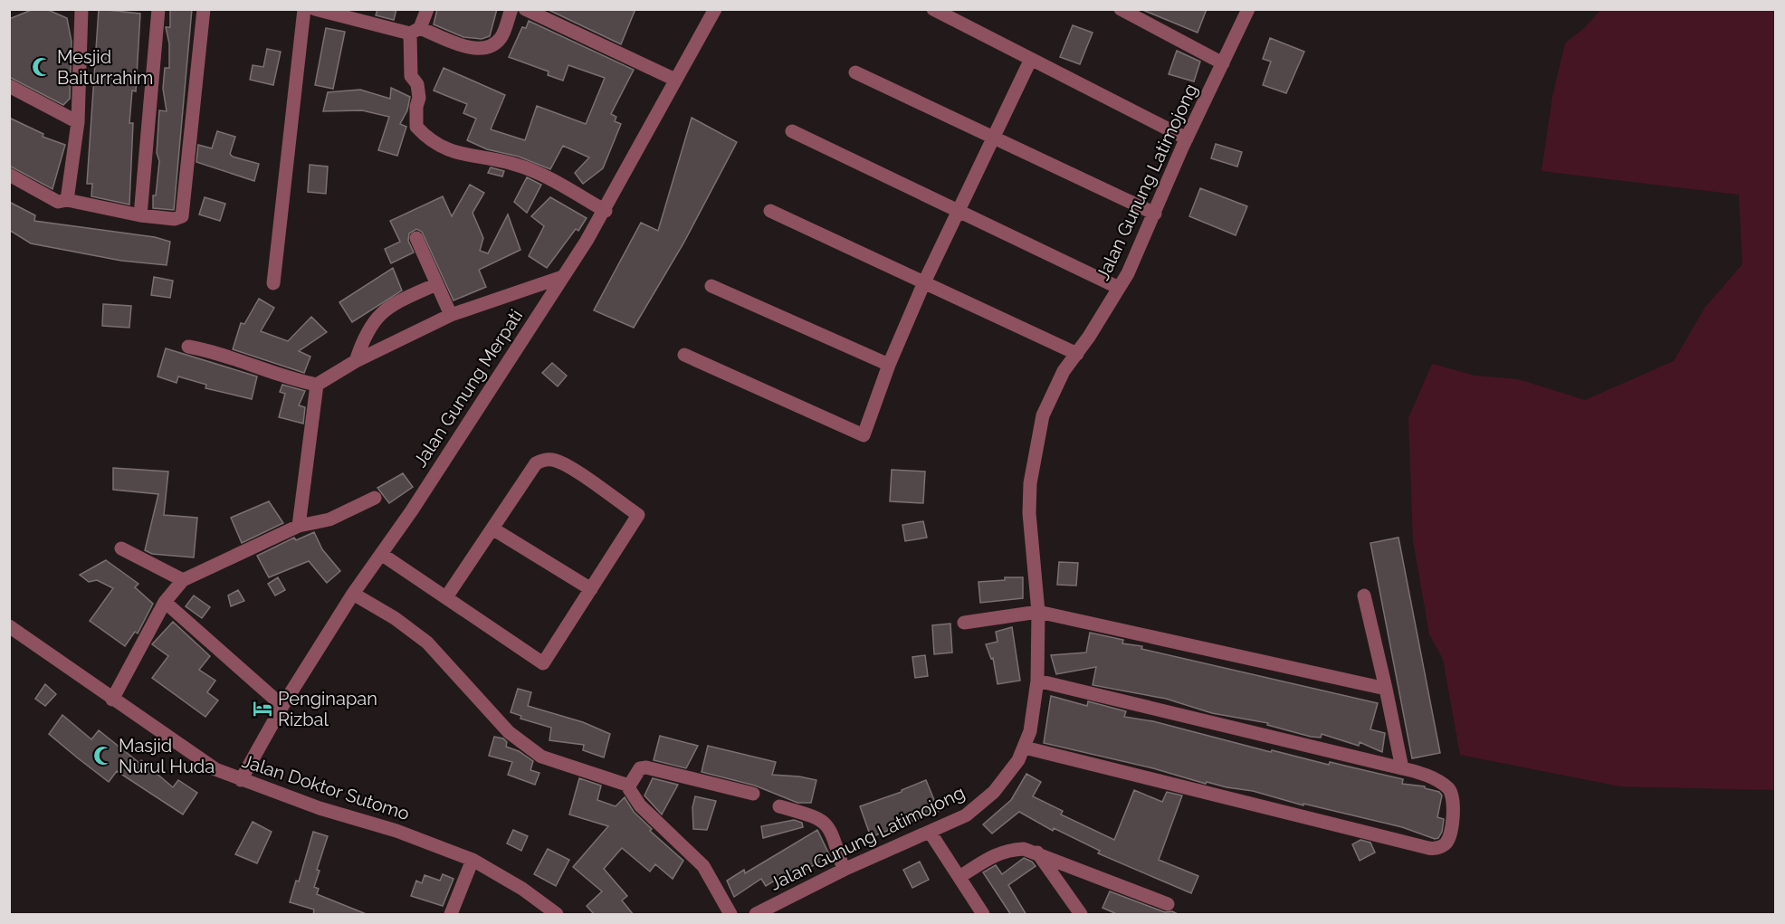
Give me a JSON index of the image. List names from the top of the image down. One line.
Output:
{"streets":{"street":["Jalan Gunung Latimojong","Jalan Gunung Merpati","Jalan Doktor Sutomo"]},"crossings":[["Jalan Gunung Merpati","Jalan Doktor Sutomo"]],"places":{"mosque":["Mesjid Baiturrahim","Masjid Nurul Huda"],"hotel":["Penginapan Rizbal"]}}
